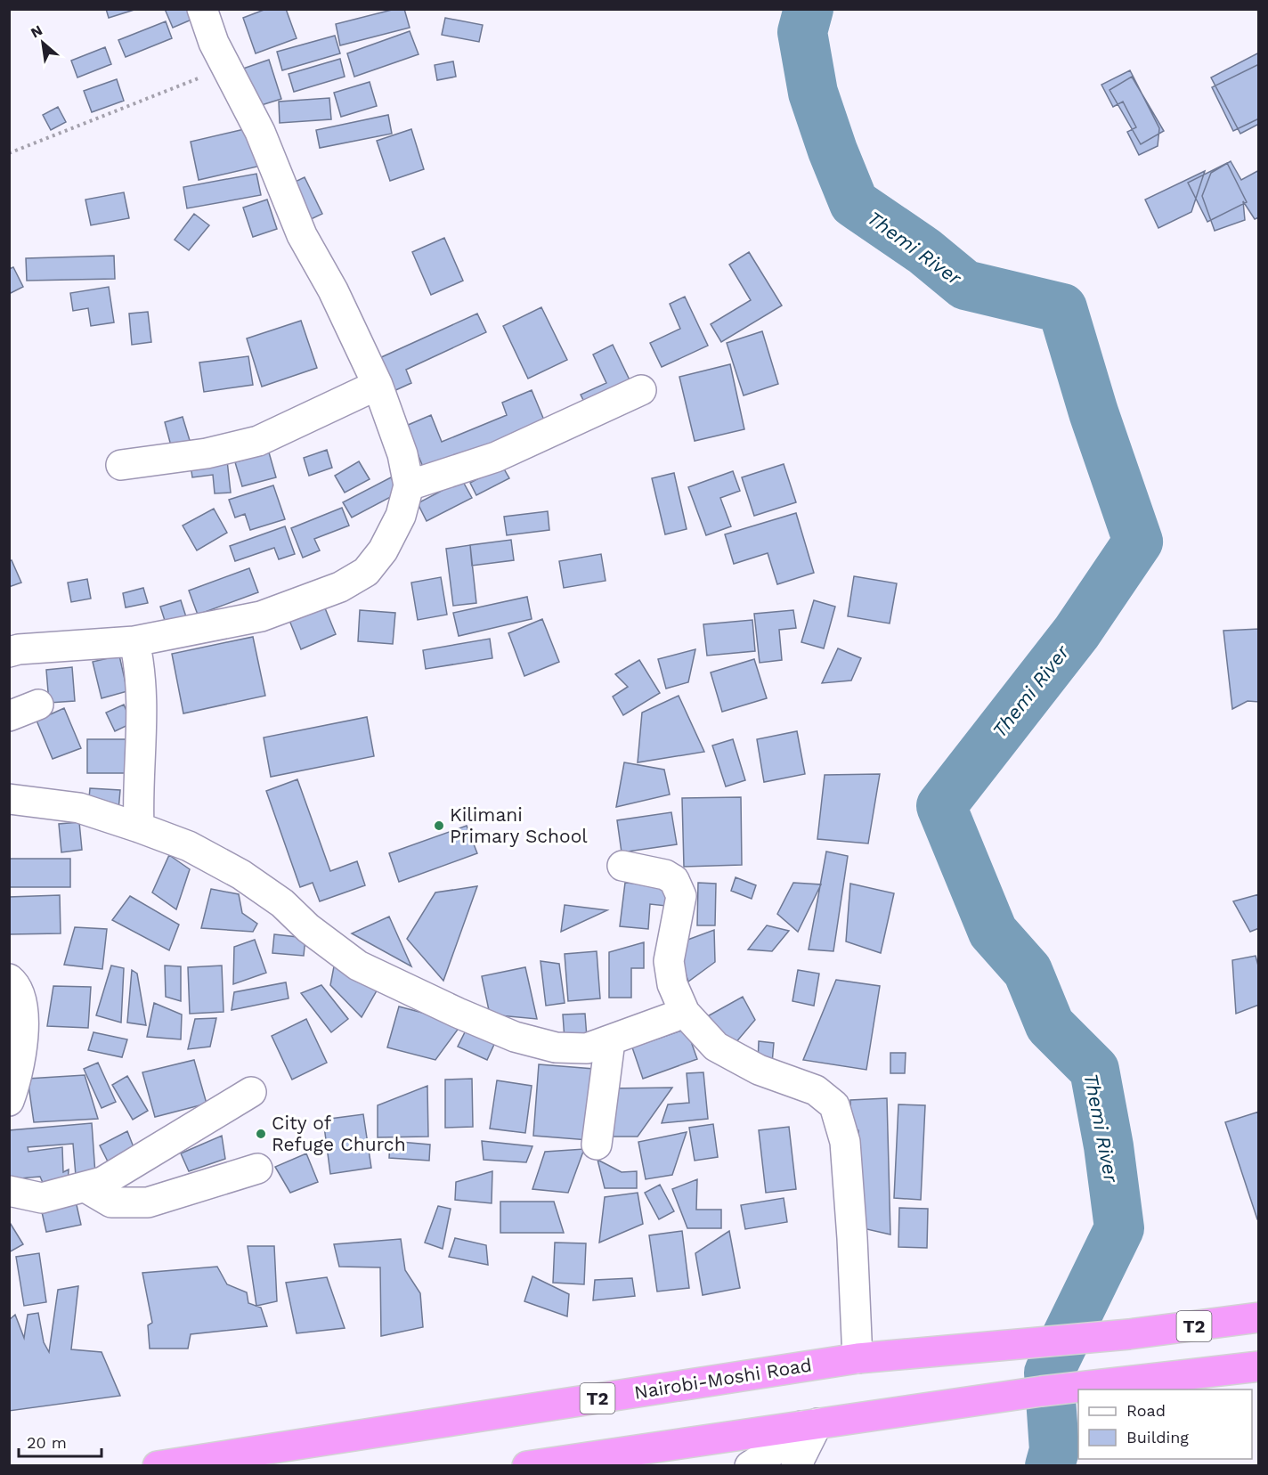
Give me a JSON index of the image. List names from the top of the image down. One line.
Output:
{"streets":{"highway":["T2","Nairobi-Moshi Road"]},"water":["Themi River"],"places":["Kilimani Primary School","City of Refuge Church"],"legend":["Road","Building"],"scale_bar":"20 m","north":"top left"}
